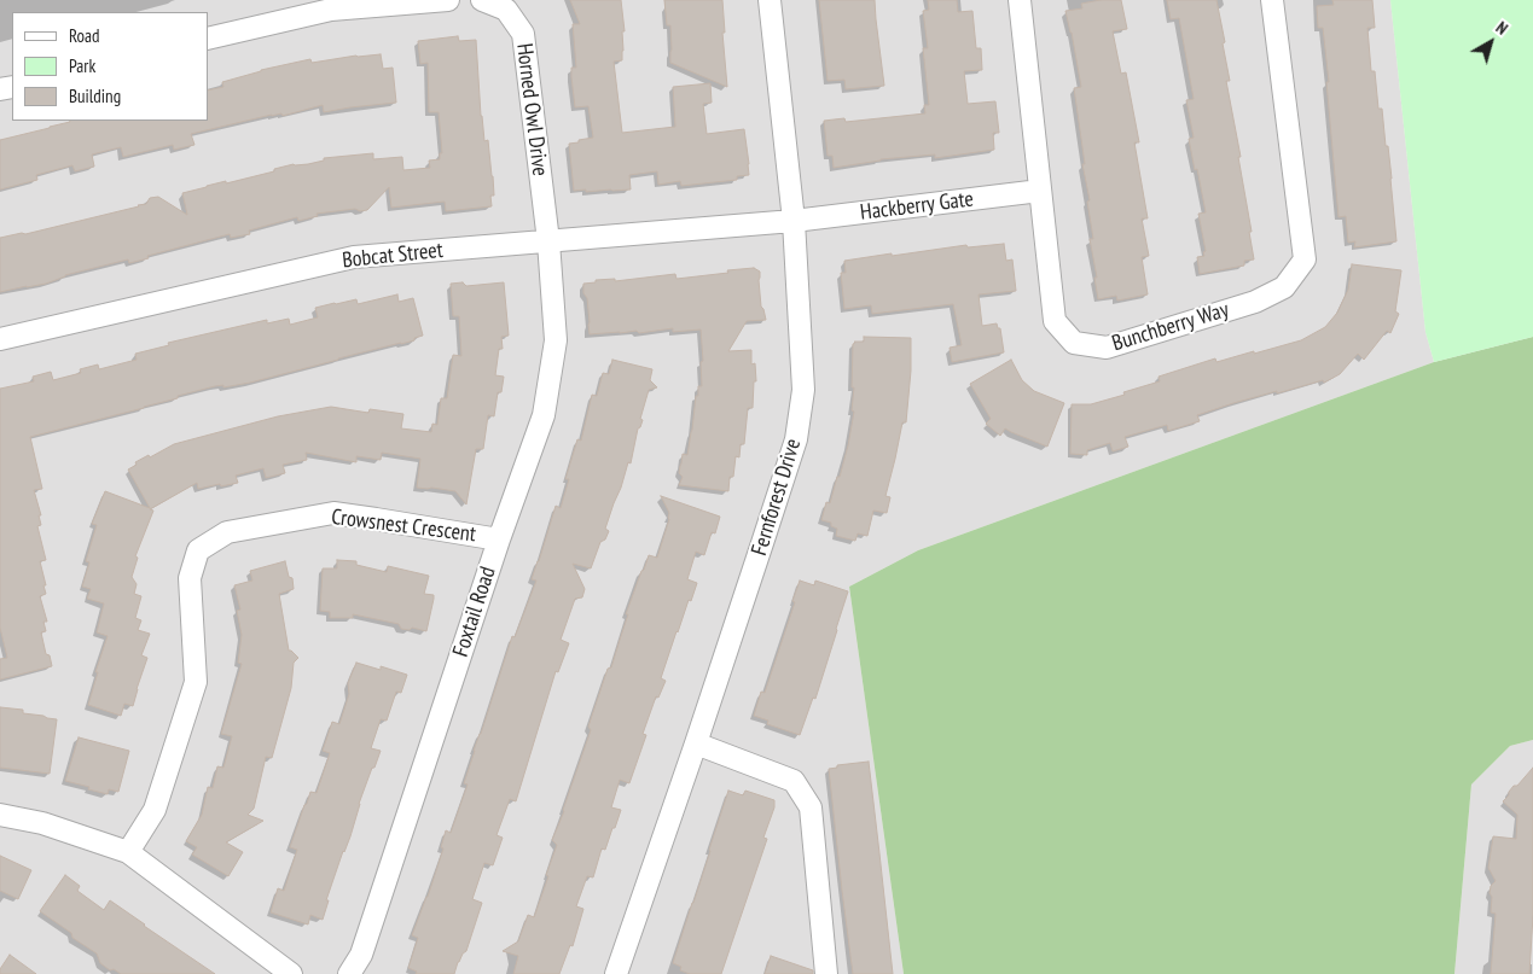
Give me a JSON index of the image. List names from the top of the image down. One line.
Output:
{"streets":{"street":["Horned Owl Drive","Hackberry Gate","Bobcat Street","Bunchberry Way","Fernforest Drive","Crowsnest Crescent","Foxtail Road"]},"crossings":[["Horned Owl Drive","Bobcat Street"],["Horned Owl Drive","Foxtail Road"],["Hackberry Gate","Bobcat Street"],["Hackberry Gate","Bunchberry Way"],["Hackberry Gate","Fernforest Drive"],["Bobcat Street","Fernforest Drive"],["Bobcat Street","Foxtail Road"],["Crowsnest Crescent","Foxtail Road"]],"legend":["Road","Park","Building"],"north":"top right"}
